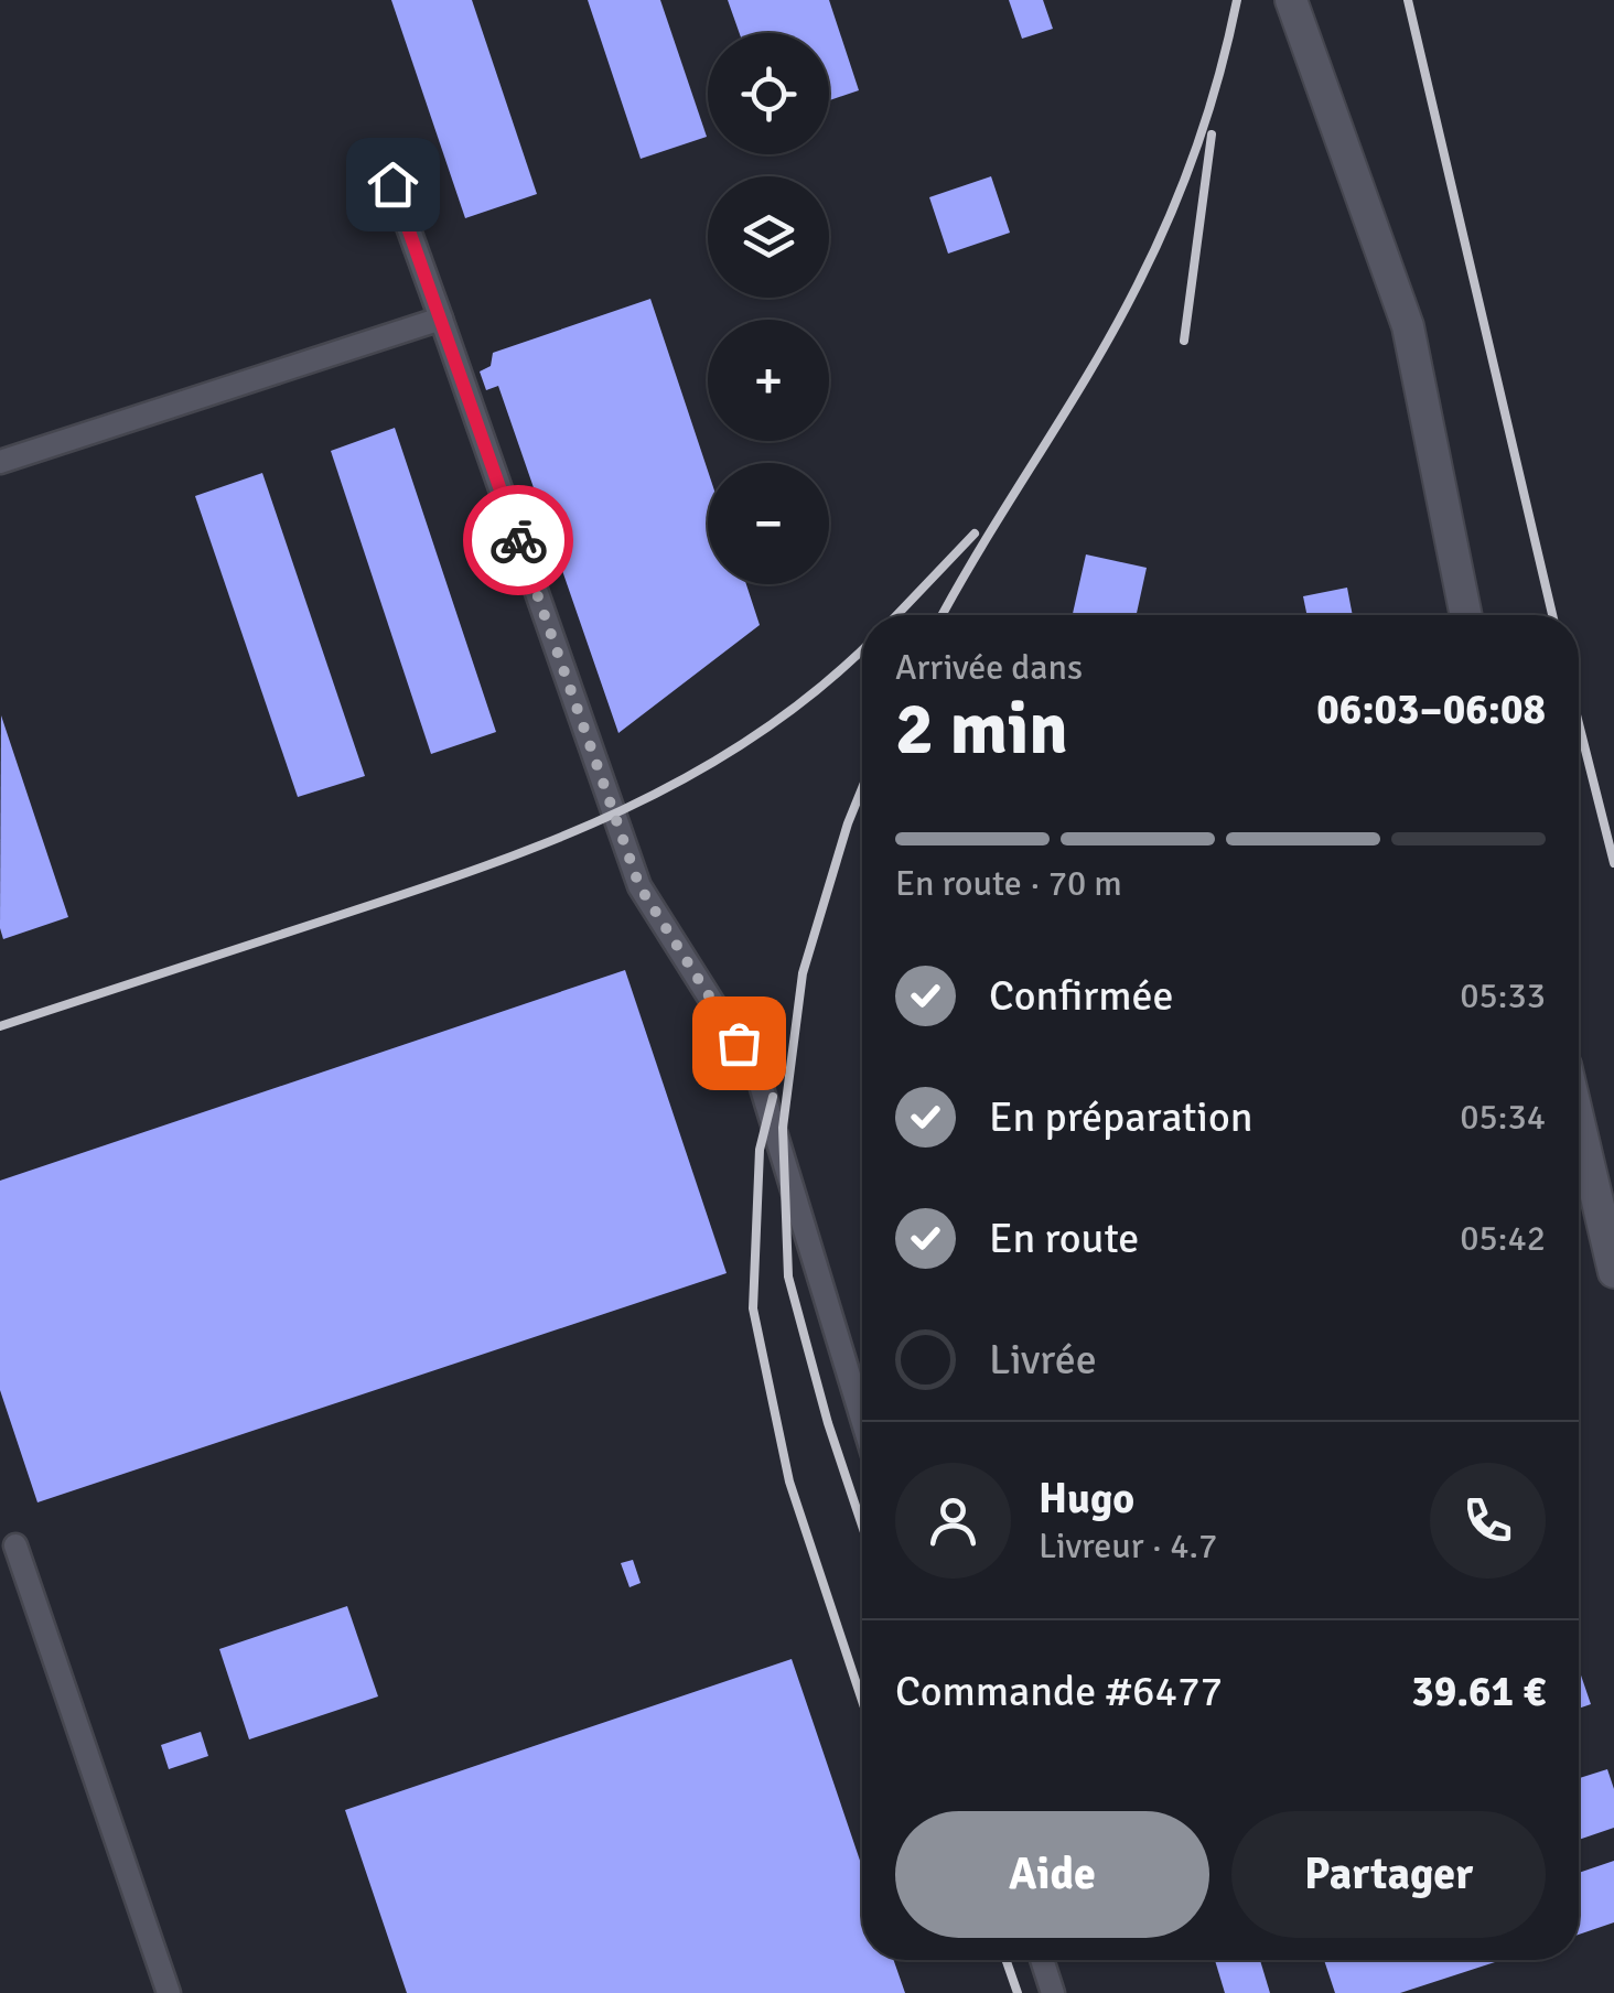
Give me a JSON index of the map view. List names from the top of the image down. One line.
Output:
{"page":{"map_buttons":["+","−"],"heading":["2 min","Arrivée dans","06:03–06:08"],"panel":["Hugo","Livreur · 4.7","Commande #6477","39.61 €"],"bar":"En route · 70 m","list":[["Confirmée","05:33"],["En préparation","05:34"],["En route","05:42"],"Livrée"],"buttons":["Aide","Partager"]}}
